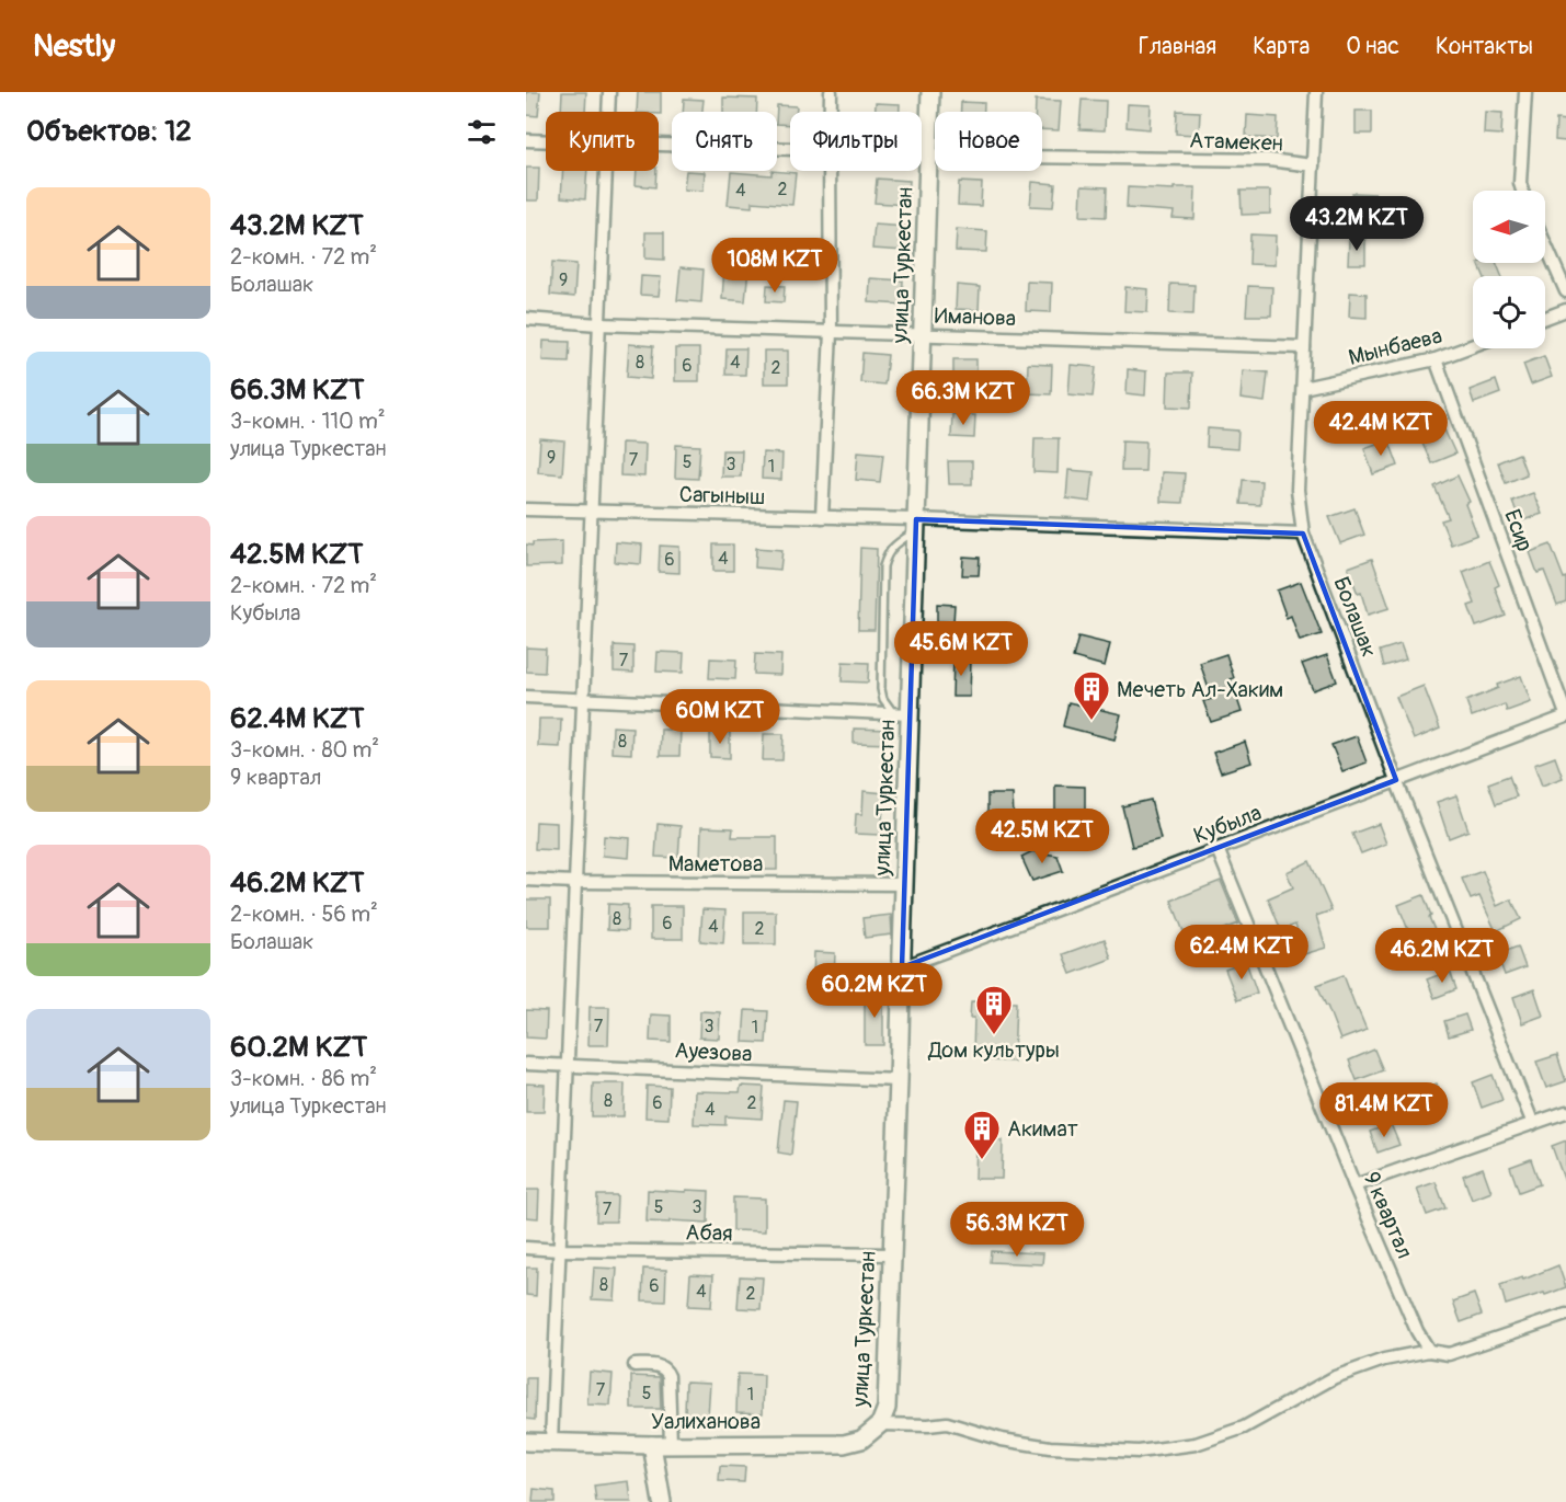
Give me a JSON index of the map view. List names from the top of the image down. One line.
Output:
{"streets":{"street":["Атамекен","улица Туркестан","Иманова","Мынбаева","Сагыныш","Есир","Болашак","Кубыла","Маметова","Ауезова","9 квартал","Абая","Уалиханова"]},"crossings":[["Атамекен","улица Туркестан"],["Атамекен","Болашак"],["улица Туркестан","Иманова"],["улица Туркестан","Сагыныш"],["улица Туркестан","Кубыла"],["улица Туркестан","Маметова"],["улица Туркестан","Ауезова"],["улица Туркестан","Абая"],["улица Туркестан","Уалиханова"],["Иманова","Болашак"],["Мынбаева","Есир"],["Мынбаева","Болашак"],["Сагыныш","Болашак"],["Есир","Кубыла"],["Болашак","Кубыла"],["Кубыла","9 квартал"]],"places":{"building":["Мечеть Ал-Хаким","Дом культуры","Акимат"]},"house_numbers":["2","4","9","8","4","6","2","9","7","5","3","1","4","6","7","8","8","6","4","2","7","3","1","8","6","2","4","5","3","7","8","6","4","2","7","5","1"],"north":"left","page":{"header":"Nestly","nav":["Главная","Карта","О нас","Контакты"],"heading":"Объектов: 12","chip":["Купить","Снять","Фильтры","Новое"],"list":[{"name":"43.2M KZT","note":"2-комн. · 72 m² · Болашак"},{"name":"66.3M KZT","note":"3-комн. · 110 m² · улица Туркестан"},{"name":"42.5M KZT","note":"2-комн. · 72 m² · Кубыла"},{"name":"62.4M KZT","note":"3-комн. · 80 m² · 9 квартал"},{"name":"46.2M KZT","note":"2-комн. · 56 m² · Болашак"},{"name":"60.2M KZT","note":"3-комн. · 86 m² · улица Туркестан"}],"price":["43.2M KZT","108M KZT","66.3M KZT","42.4M KZT","45.6M KZT","60M KZT","42.5M KZT","62.4M KZT","46.2M KZT","60.2M KZT","81.4M KZT","56.3M KZT"]}}
